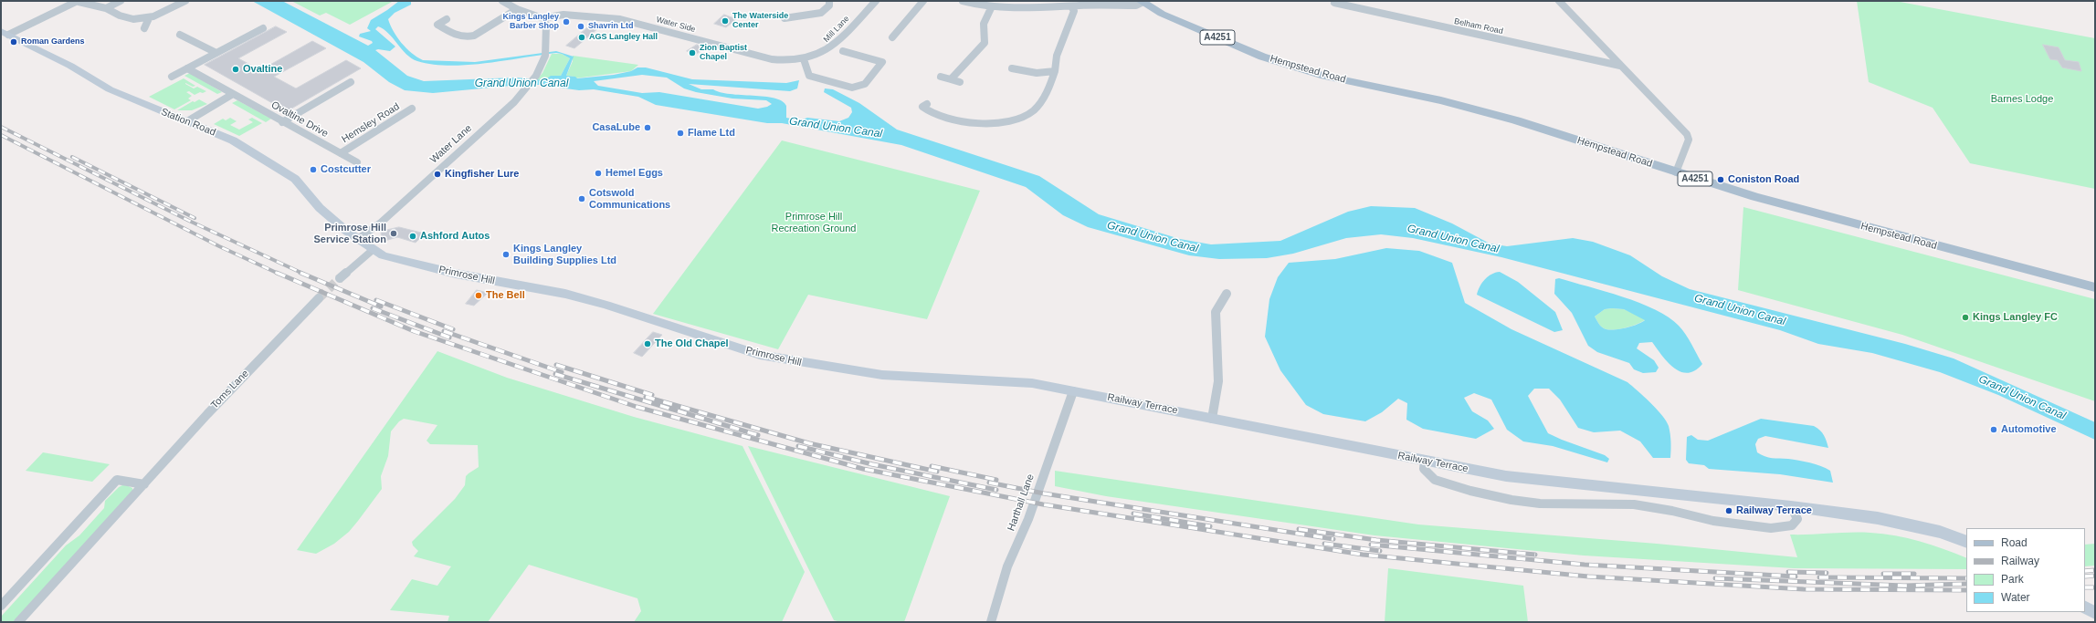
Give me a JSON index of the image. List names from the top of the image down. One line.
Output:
{"streets":{"main road":["A4251","Hempstead Road"],"street":["Water Side","Belham Road","Mill Lane","Ovaltine Drive","Station Road","Hemsley Road","Water Lane","Primrose Hill","Toms Lane","Railway Terrace","Harthall Lane"]},"crossings":[["Water Side","Mill Lane"],["Water Side","Water Lane"],["Ovaltine Drive","Hemsley Road"],["Station Road","Water Lane"],["Station Road","Primrose Hill"],["Water Lane","Primrose Hill"],["Primrose Hill","Railway Terrace"],["Primrose Hill","Harthall Lane"],["Railway Terrace","Harthall Lane"]],"water":["Grand Union Canal"],"parks":["Barnes Lodge","Primrose Hill Recreation Ground"],"places":["The Waterside Center","Kings Langley Barber Shop","Shavrin Ltd","AGS Langley Hall","Roman Gardens","Zion Baptist Chapel","Ovaltine","CasaLube","Flame Ltd","Costcutter","Hemel Eggs","Kingfisher Lure","Coniston Road","Cotswold Communications","Primrose Hill Service Station","Ashford Autos","Kings Langley Building Supplies Ltd","The Bell","Kings Langley FC","The Old Chapel","Automotive","Railway Terrace"],"legend":["Road","Railway","Park","Water"]}
